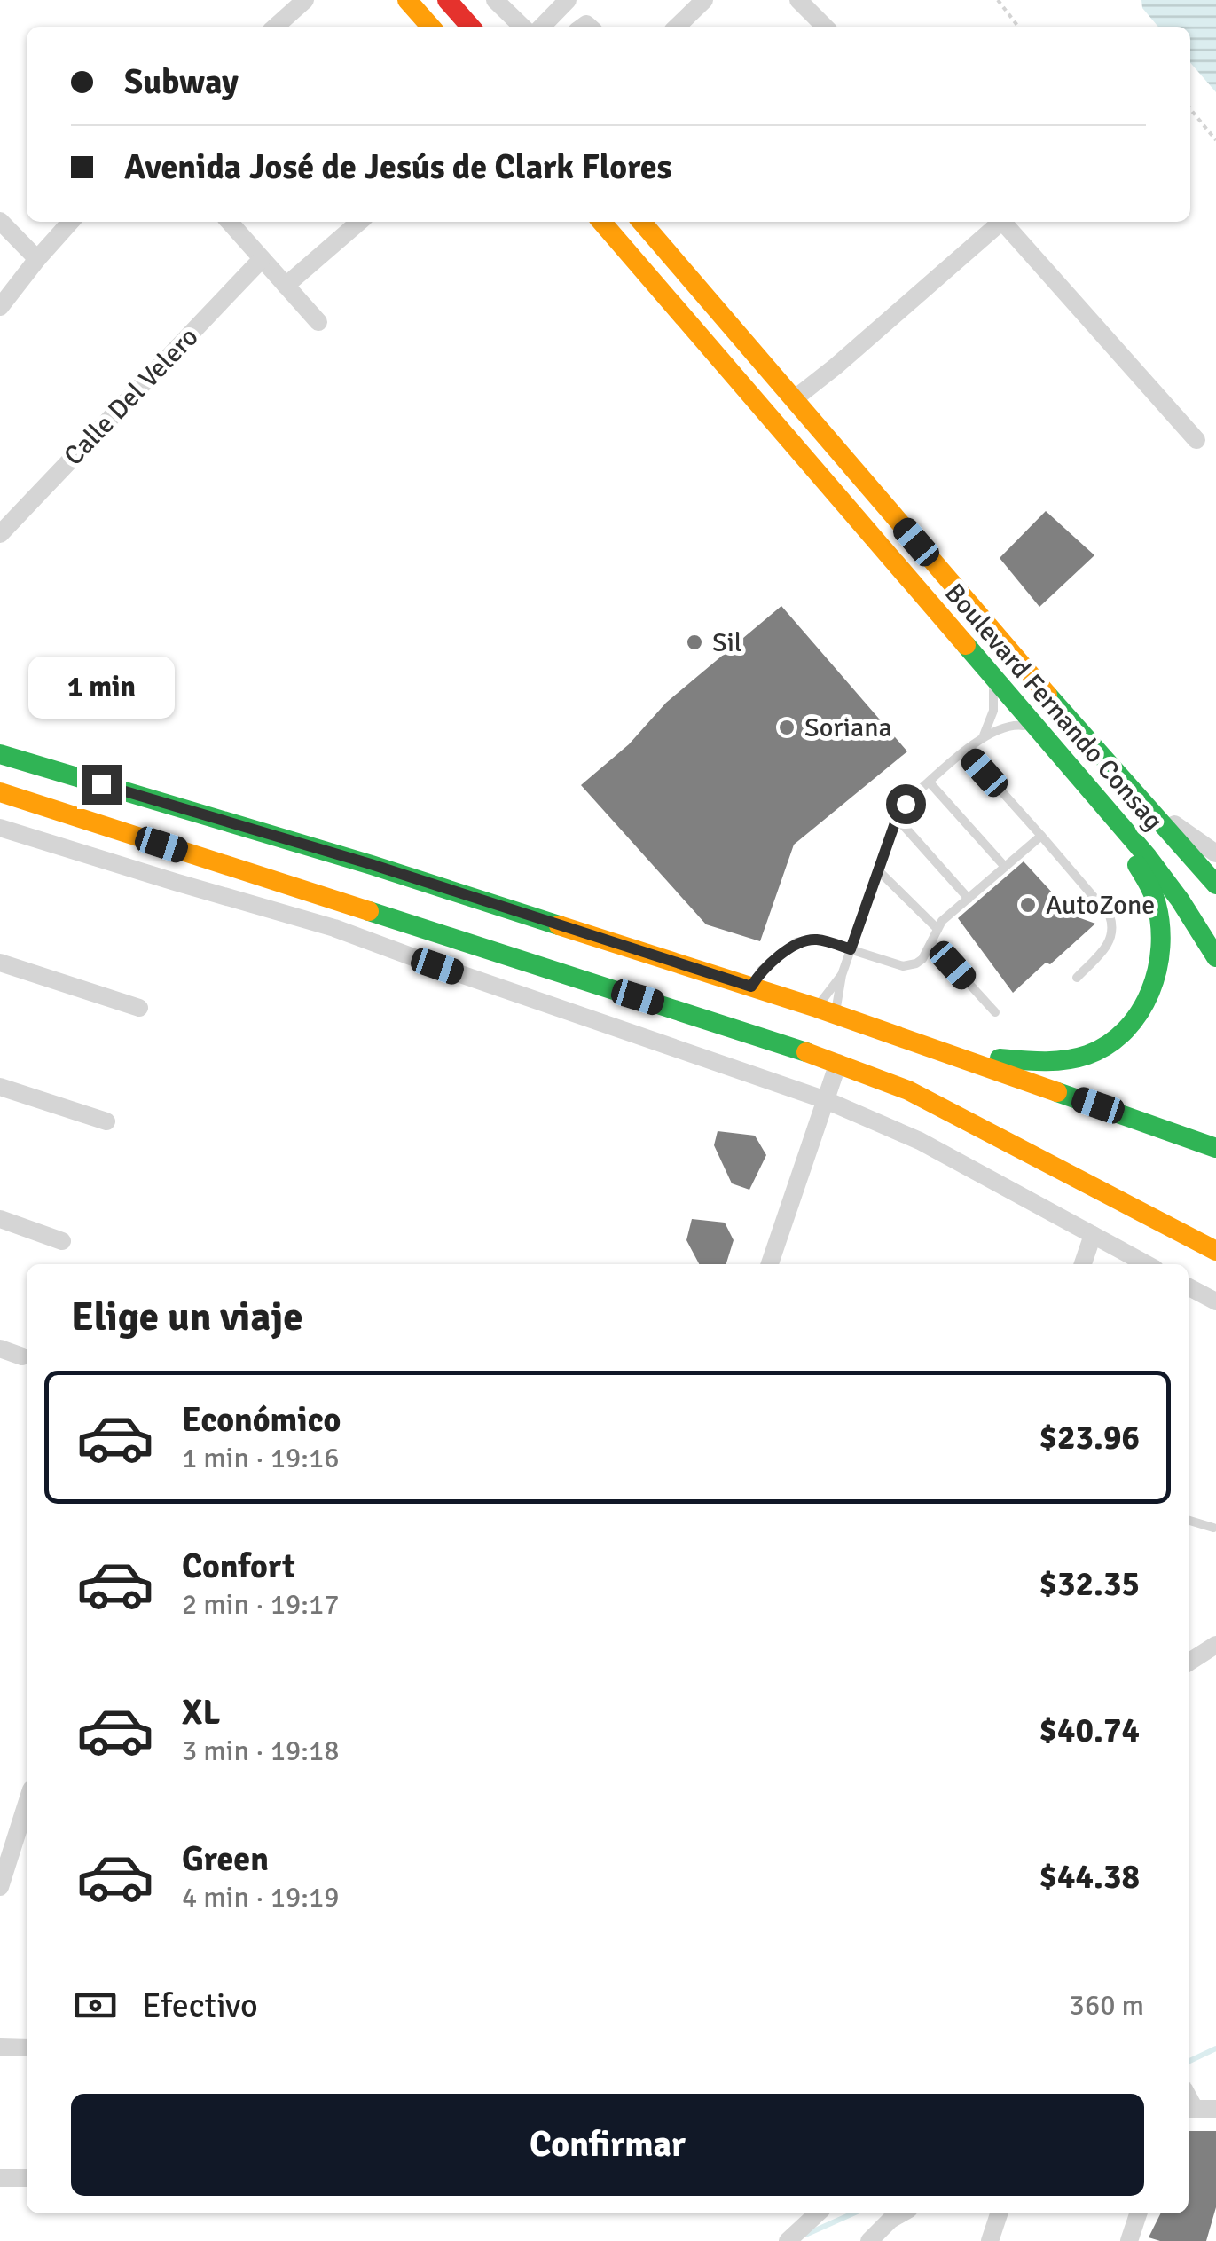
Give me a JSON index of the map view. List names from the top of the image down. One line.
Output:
{"streets":{"highway":["Boulevard Fernando Consag"],"street":["Calle Del Velero"]},"places":["Sil","Soriana","AutoZone"],"page":{"banner":["Subway","Avenida José de Jesús de Clark Flores"],"bubble":"1 min","heading":"Elige un viaje","list":[{"name":"Económico","note":"1 min · 19:16","value":"$23.96"},{"name":"Confort","note":"2 min · 19:17","value":"$32.35"},{"name":"XL","note":"3 min · 19:18","value":"$40.74"},{"name":"Green","note":"4 min · 19:19","value":"$44.38"}],"pay":["Efectivo","360 m"],"buttons":"Confirmar"}}
